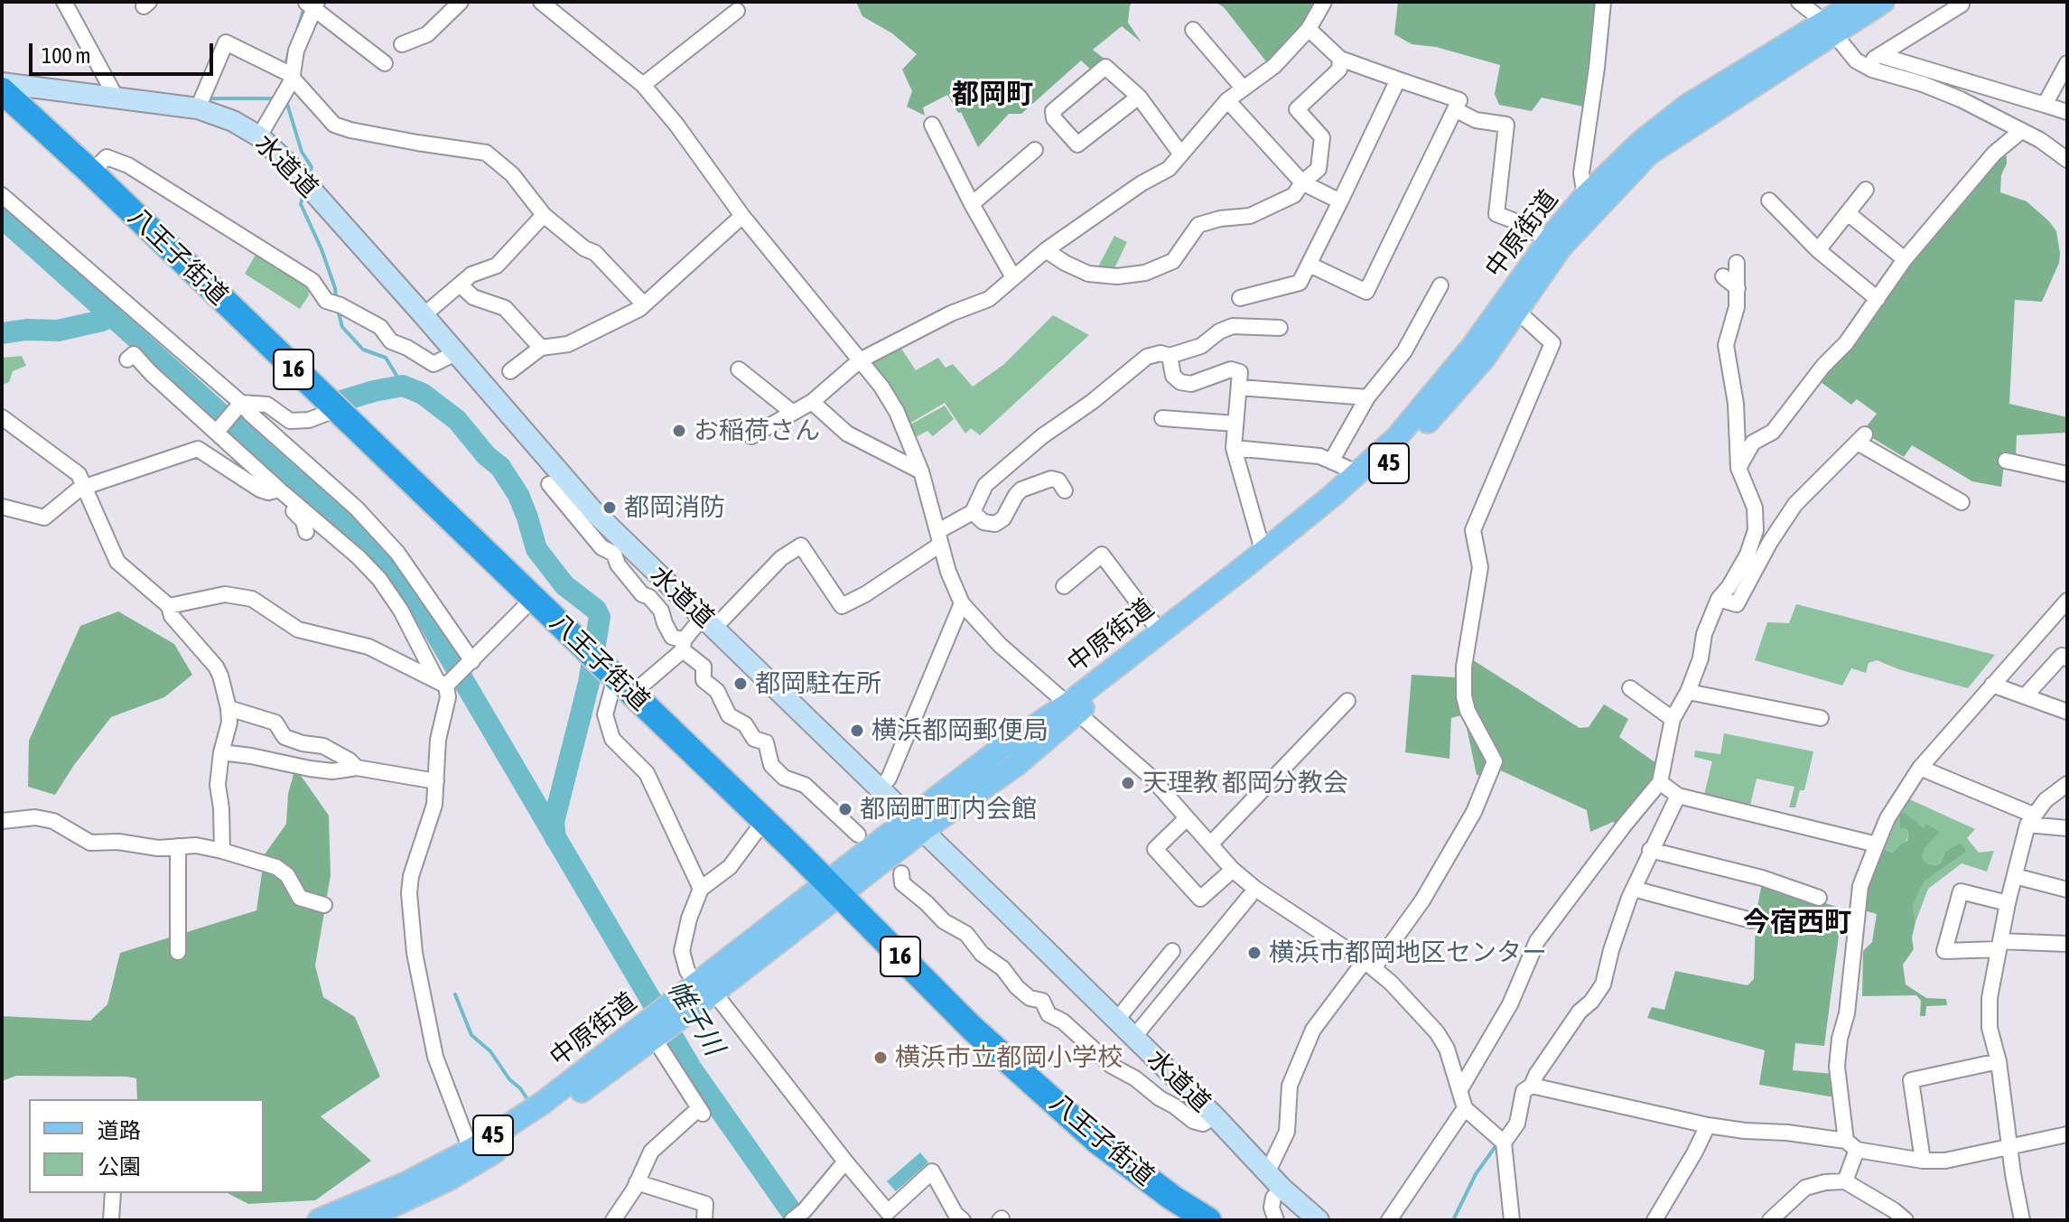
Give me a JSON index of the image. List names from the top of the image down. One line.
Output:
{"streets":{"highway":["八王子街道","16"],"main road":["中原街道","45"],"street":["水道道"]},"crossings":[["水道道","中原街道"],["中原街道","八王子街道"]],"districts":["都岡町","今宿西町"],"water":["帷子川"],"places":["お稲荷さん","都岡消防","都岡駐在所","横浜都岡郵便局","天理教 都岡分教会","都岡町町内会館","横浜市都岡地区センター","横浜市立都岡小学校"],"legend":["道路","公園"],"scale_bar":"100 m"}
